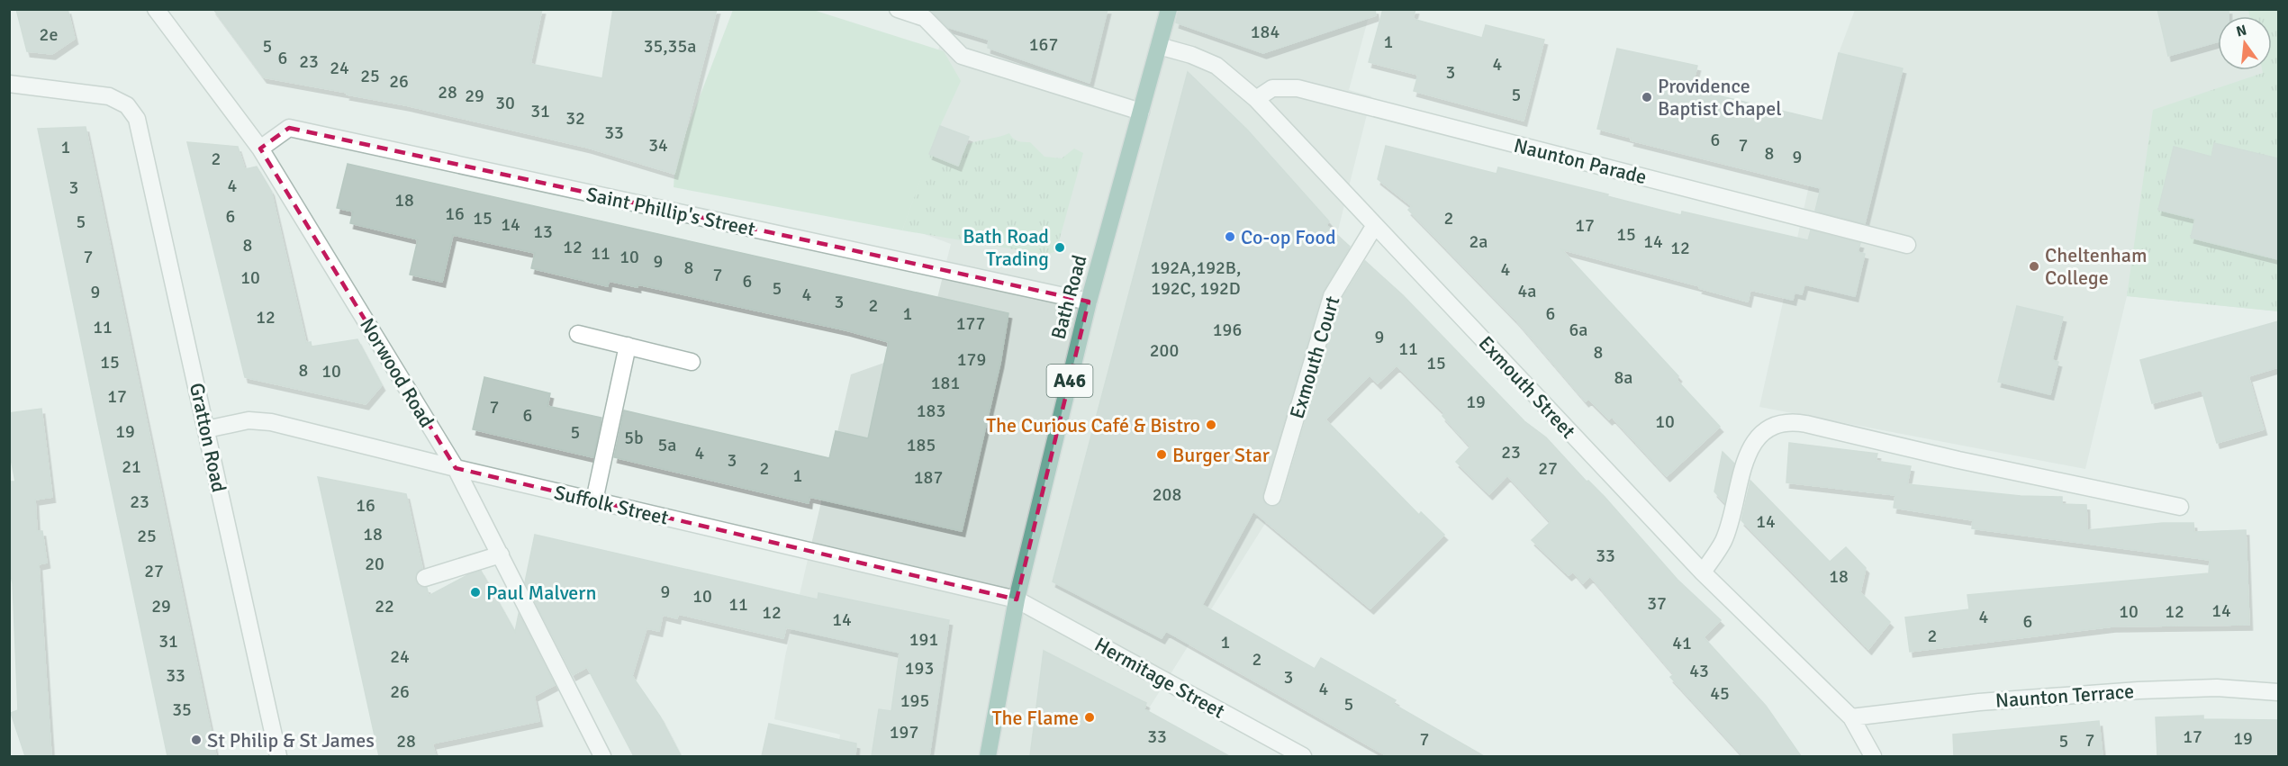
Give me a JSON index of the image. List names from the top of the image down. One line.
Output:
{"streets":{"main road":["Bath Road","A46"],"street":["Naunton Parade","Saint Phillip's Street","Exmouth Court","Norwood Road","Exmouth Street","Gratton Road","Suffolk Street","Hermitage Street","Naunton Terrace"]},"crossings":[["Naunton Parade","Exmouth Street"],["Saint Phillip's Street","Bath Road"],["Saint Phillip's Street","Norwood Road"],["Bath Road","Exmouth Street"],["Bath Road","Suffolk Street"],["Bath Road","Hermitage Street"],["Exmouth Court","Exmouth Street"],["Norwood Road","Suffolk Street"],["Exmouth Street","Naunton Terrace"],["Gratton Road","Suffolk Street"],["Suffolk Street","Hermitage Street"]],"places":["Providence Baptist Chapel","Co-op Food","Bath Road Trading","Cheltenham College","The Curious Café & Bistro","Burger Star","Paul Malvern","The Flame","St Philip & St James"],"house_numbers":["184","2e","1","167","5","35,35a","6","23","4","24","3","25","26","28","5","29","30","31","32","33","6","34","7","1","8","9","2","4","3","18","16","6","15","2","5","14","17","13","15","2a","14","8","12","12","11","7","10","9","8","192A,192B, 192C, 192D","4","7","10","6","5","4a","9","4","3","2","1","6","12","177","11","196","6a","9","11","200","8","179","15","15","8","10","8a","181","17","19","7","183","6","10","19","5","5b","5a","185","23","4","3","21","2","27","1","187","208","23","16","14","18","25","33","20","27","18","9","10","37","11","29","22","14","10","12","12","4","14","6","2","191","31","1","41","24","2","193","43","33","3","4","26","45","195","5","35","197","33","17","19","7","7","28","5"],"north":"top"}
